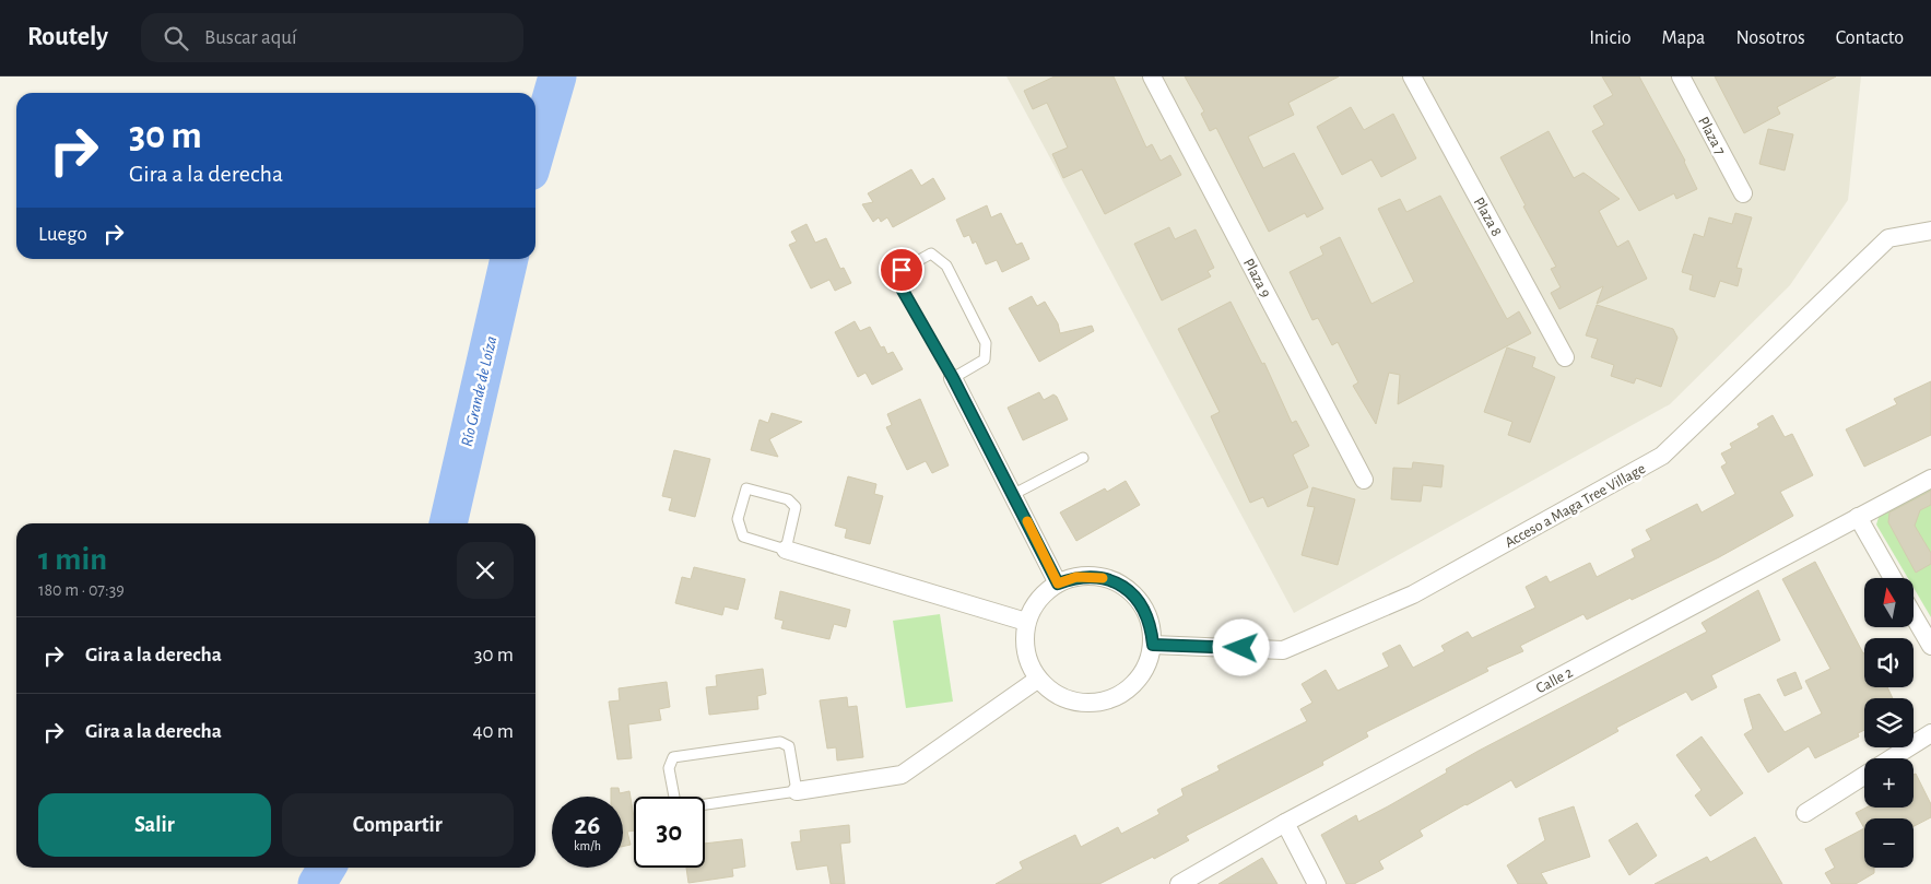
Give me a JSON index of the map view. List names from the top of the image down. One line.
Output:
{"streets":{"street":["Plaza 7","Plaza 8","Plaza 9","Acceso a Maga Tree Village","Calle 2"]},"water":["Río Grande de Loíza"],"north":"top","page":{"header":"Routely","search":"Buscar aquí","nav":["Inicio","Mapa","Nosotros","Contacto"],"turn":["30 m","Gira a la derecha"],"then":"Luego","heading":["1 min","180 m · 07:39"],"map_buttons":["+","−"],"list":[{"name":"Gira a la derecha","value":"30 m"},{"name":"Gira a la derecha","value":"40 m"}],"buttons":["Salir","Compartir"],"speed":"26 km/h","limit":"30"}}
